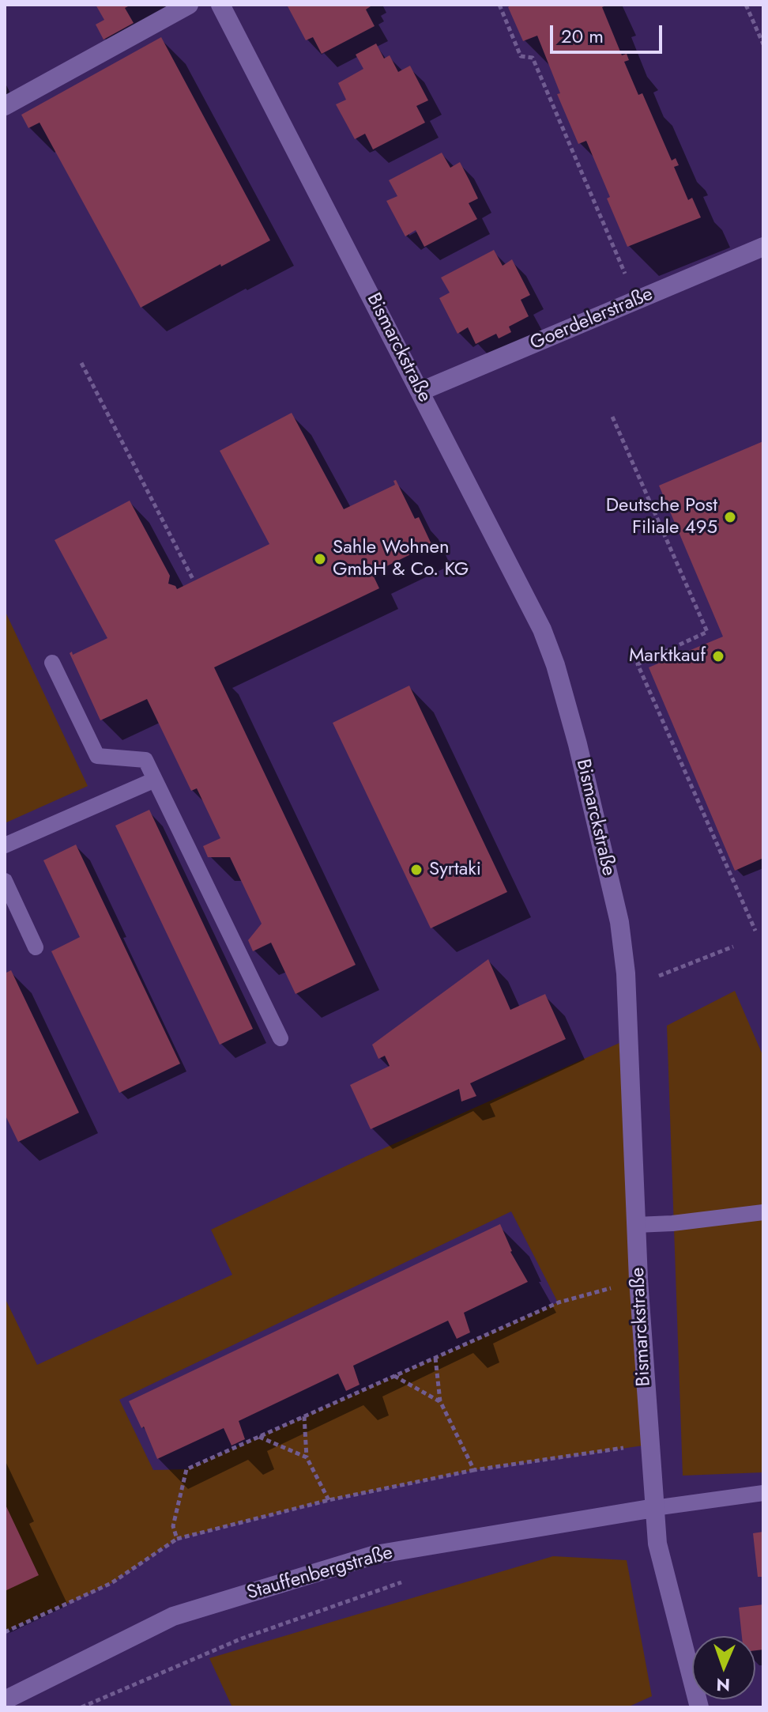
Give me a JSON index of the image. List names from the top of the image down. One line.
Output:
{"streets":{"street":["Goerdelerstraße","Bismarckstraße","Stauffenbergstraße"]},"crossings":[["Goerdelerstraße","Bismarckstraße"],["Bismarckstraße","Stauffenbergstraße"]],"places":["Deutsche Post Filiale 495","Sahle Wohnen GmbH & Co. KG","Marktkauf","Syrtaki"],"scale_bar":"20 m","north":"bottom"}
